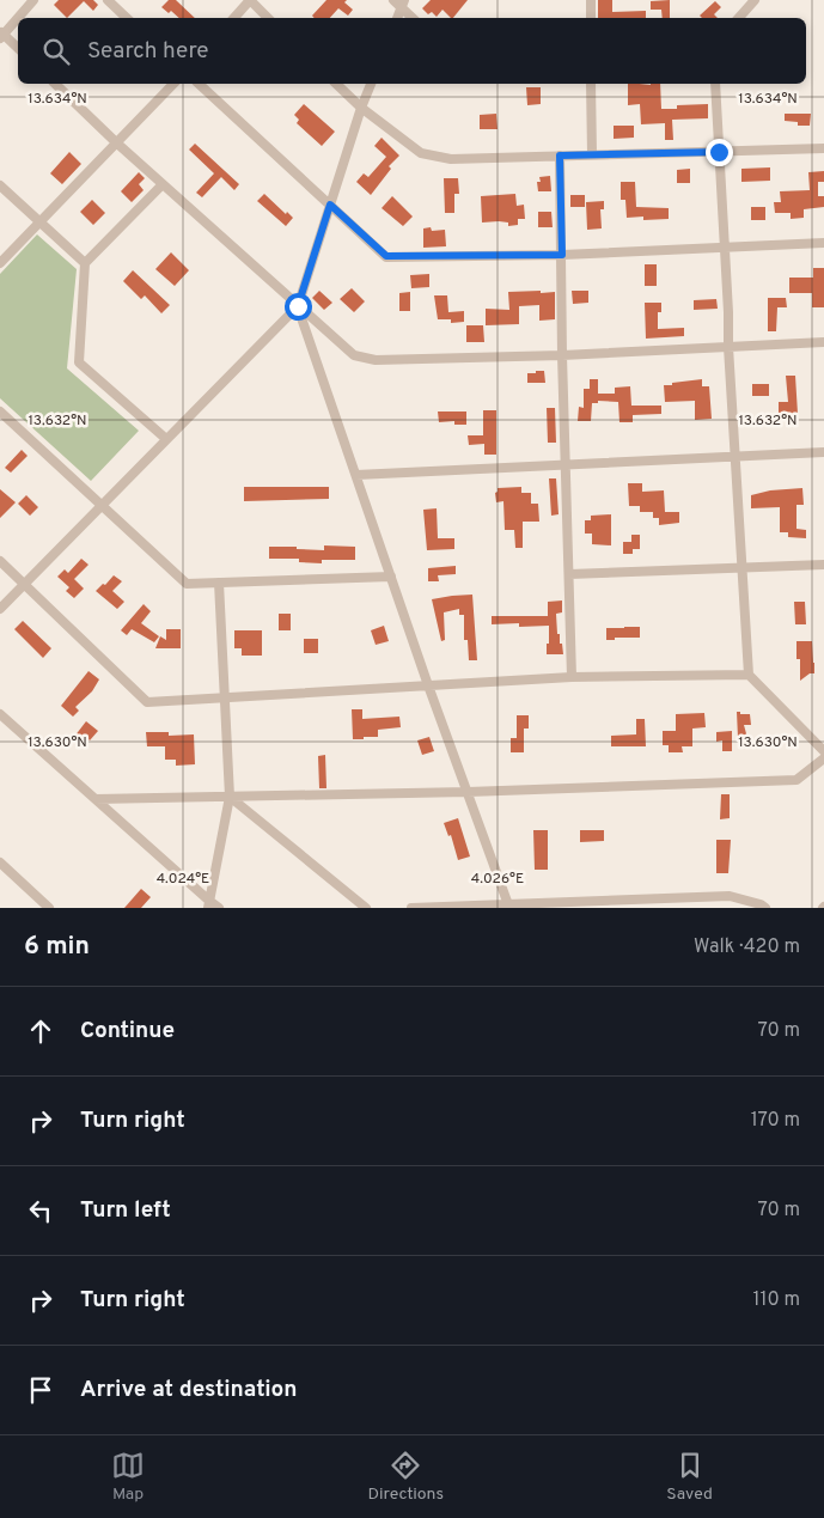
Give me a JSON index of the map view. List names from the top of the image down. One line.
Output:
{"page":{"search":"Search here","heading":["6 min","Walk · 420 m"],"list":[["Continue","70 m"],["Turn right","170 m"],["Turn left","70 m"],["Turn right","110 m"],"Arrive at destination"],"nav":["Map","Directions","Saved"]},"coordinates":["13.634°N","13.632°N","13.630°N","4.024°E","4.026°E"]}
